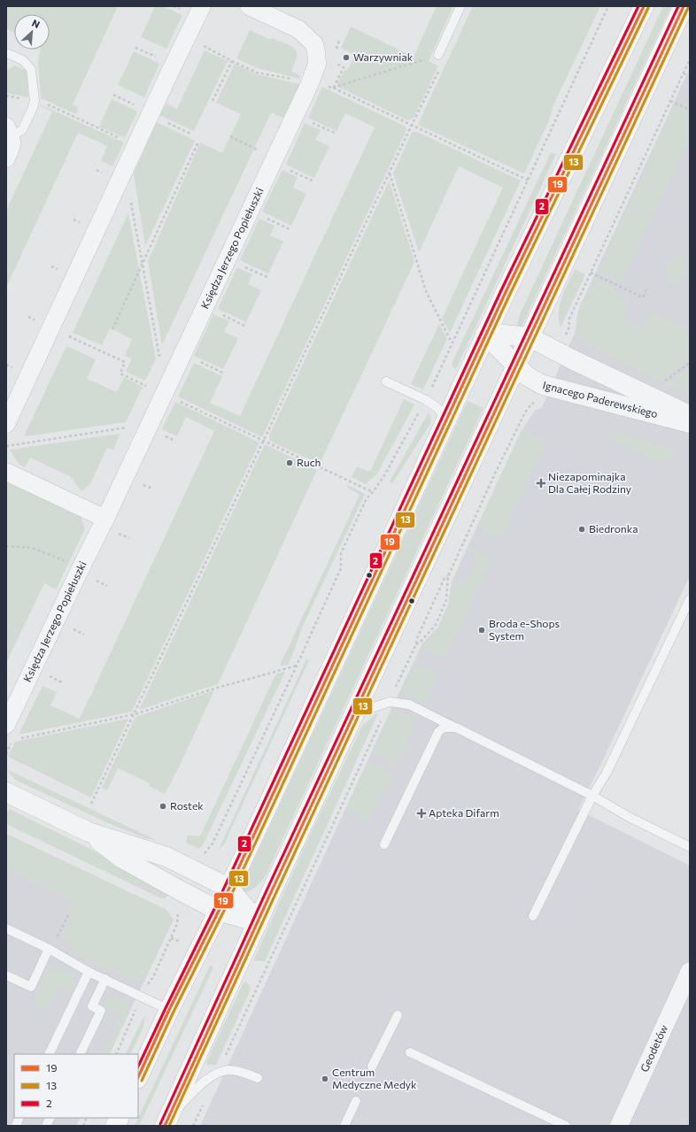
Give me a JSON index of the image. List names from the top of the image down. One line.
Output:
{"streets":{"street":["Księdza Jerzego Popiełuszki","Ignacego Paderewskiego","Geodetów"]},"places":{"other":["Warzywniak","Ruch","Biedronka","Broda e-Shops System","Rostek","Centrum Medyczne Medyk"],"health":["Niezapominajka Dla Całej Rodziny","Apteka Difarm"]},"lines":["transit line 19","transit line 2","transit line 13"],"legend":["19","13","2"],"north":"top right"}
